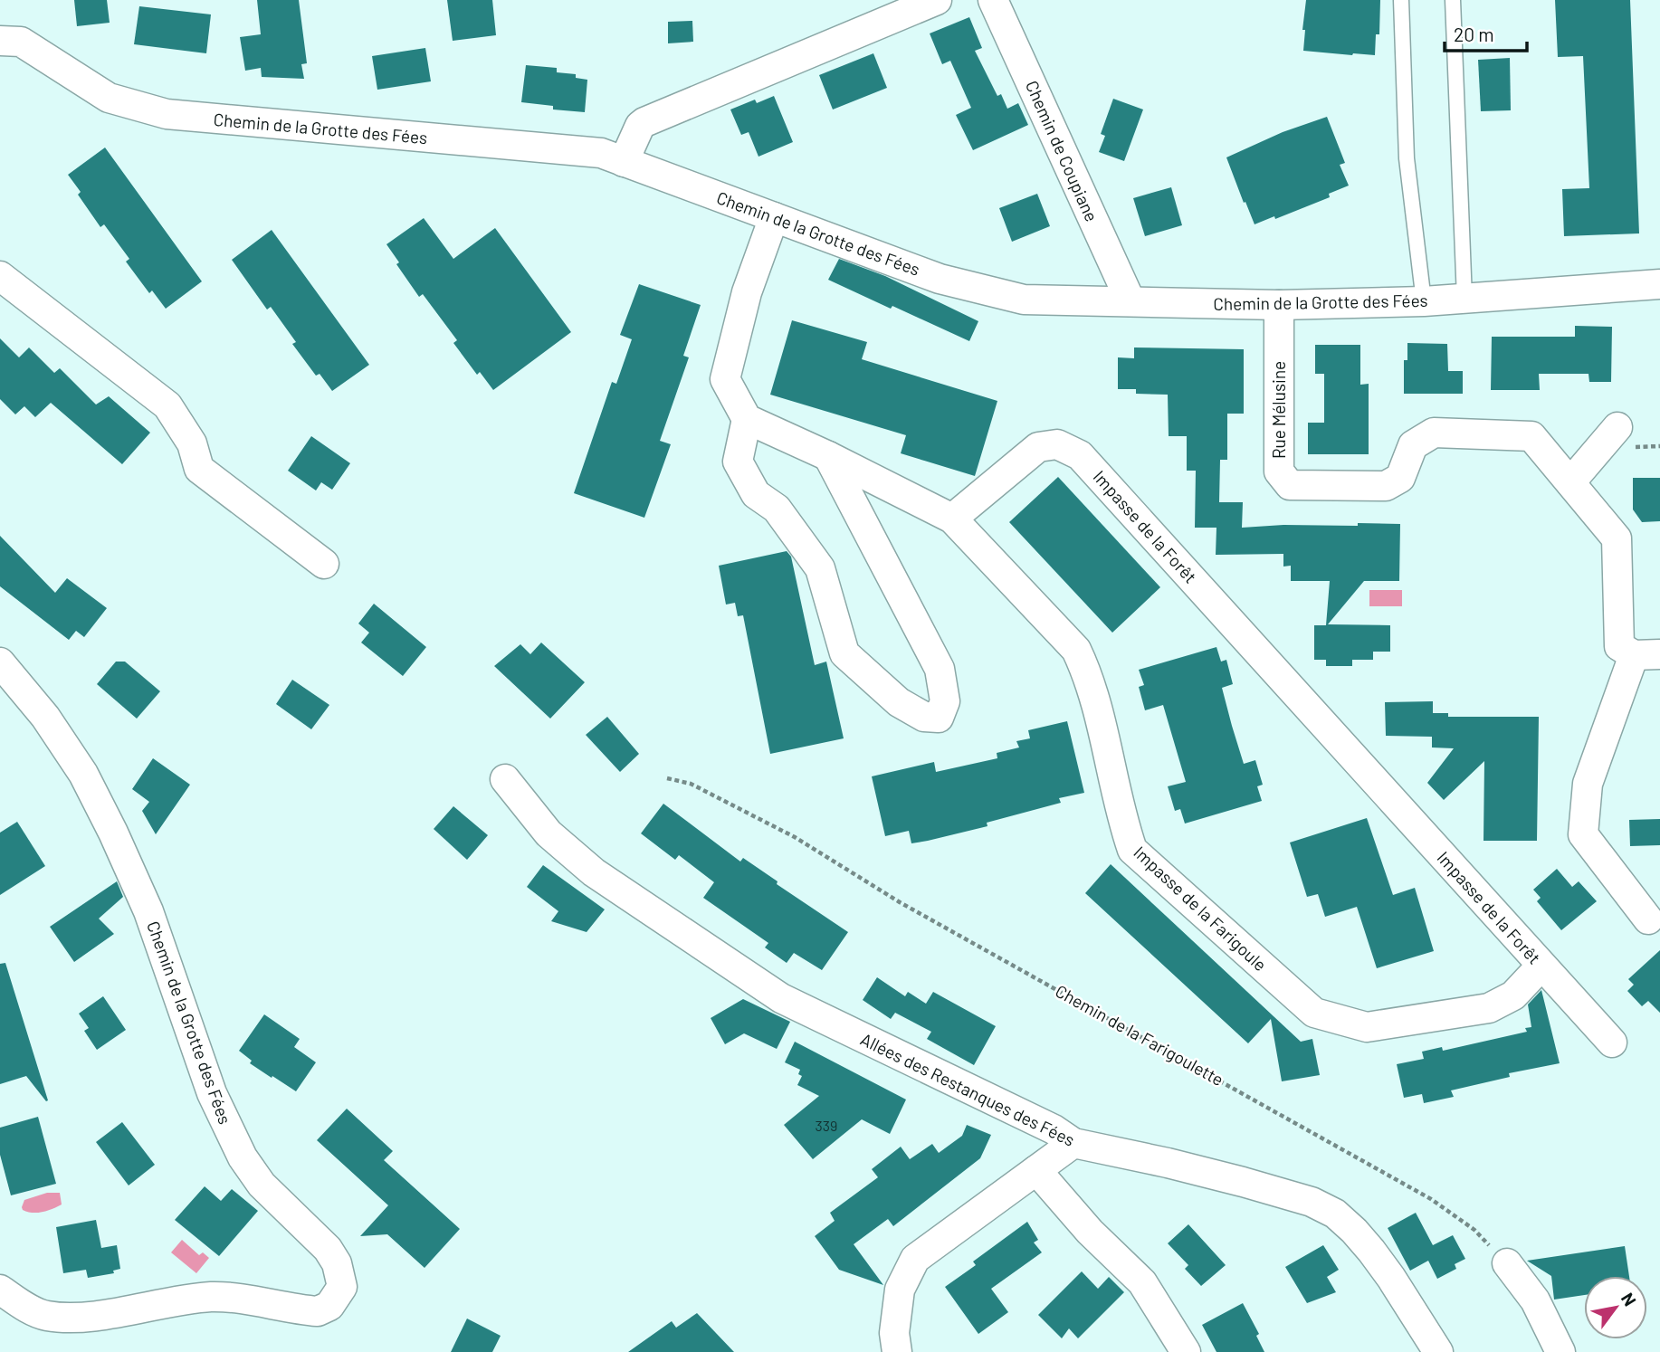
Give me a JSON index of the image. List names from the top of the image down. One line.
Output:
{"streets":{"street":["Chemin de la Grotte des Fées","Chemin de Coupiane","Rue Mélusine","Impasse de la Forêt","Impasse de la Farigoule","Allées des Restanques des Fées"],"path":["Chemin de la Farigoulette"]},"crossings":[["Chemin de la Grotte des Fées","Chemin de Coupiane"],["Chemin de la Grotte des Fées","Rue Mélusine"],["Impasse de la Forêt","Impasse de la Farigoule"]],"house_numbers":["339"],"scale_bar":"20 m","north":"top right"}
